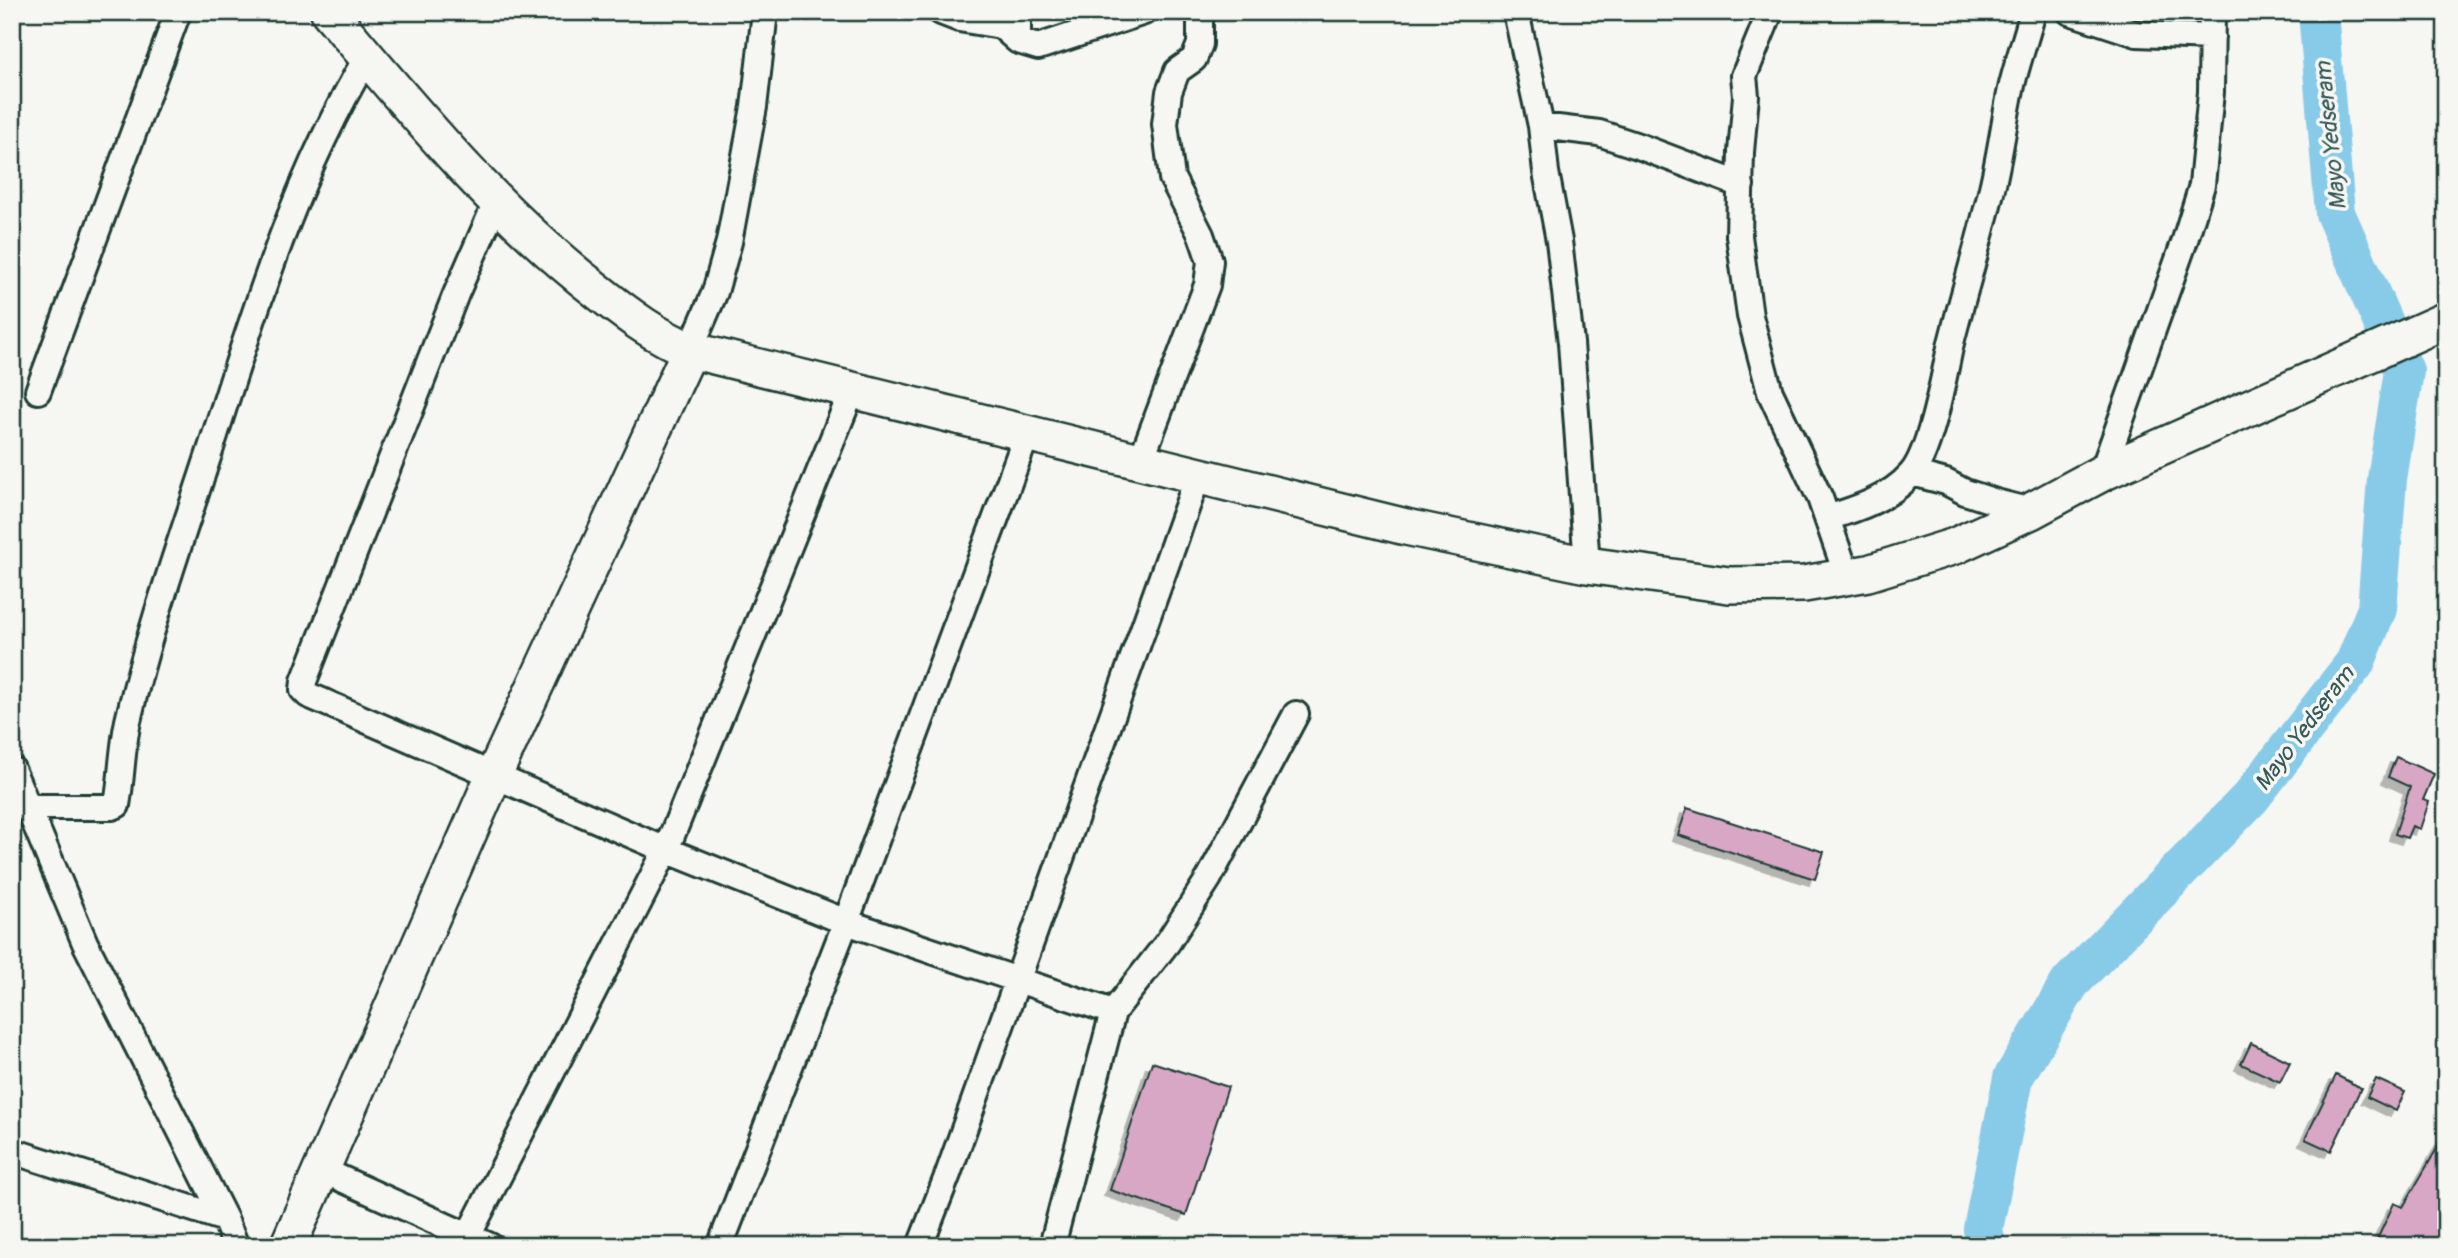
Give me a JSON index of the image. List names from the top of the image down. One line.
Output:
{"water":["Mayo Yedseram"]}
